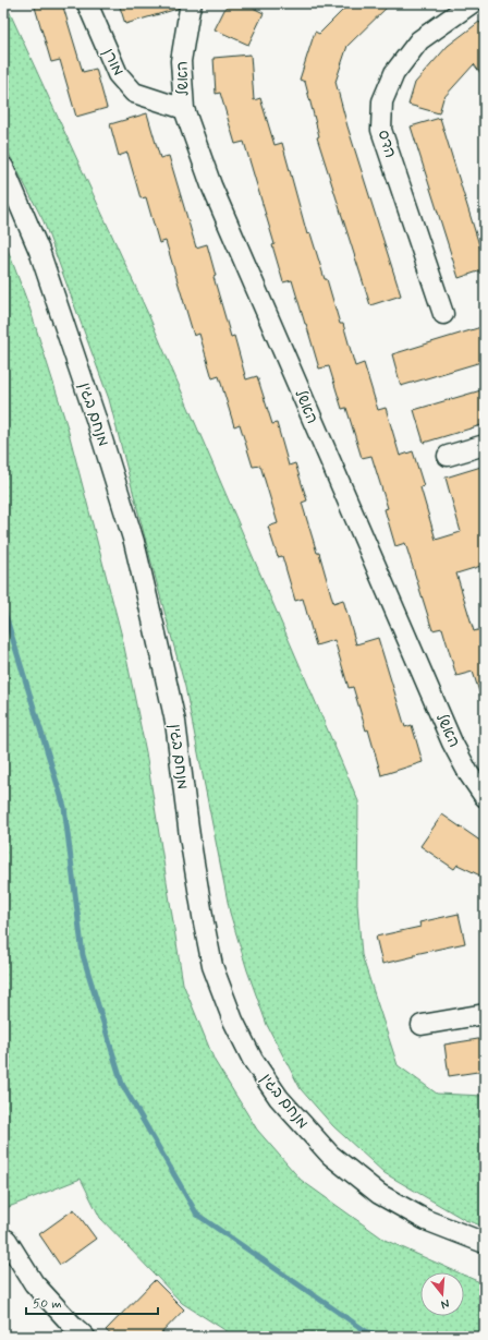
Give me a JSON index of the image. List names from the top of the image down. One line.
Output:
{"streets":{"street":["מורן","האשל","הדס","מנחם בגין"]},"crossings":[["מורן","האשל"]],"scale_bar":"50 m","north":"bottom"}
